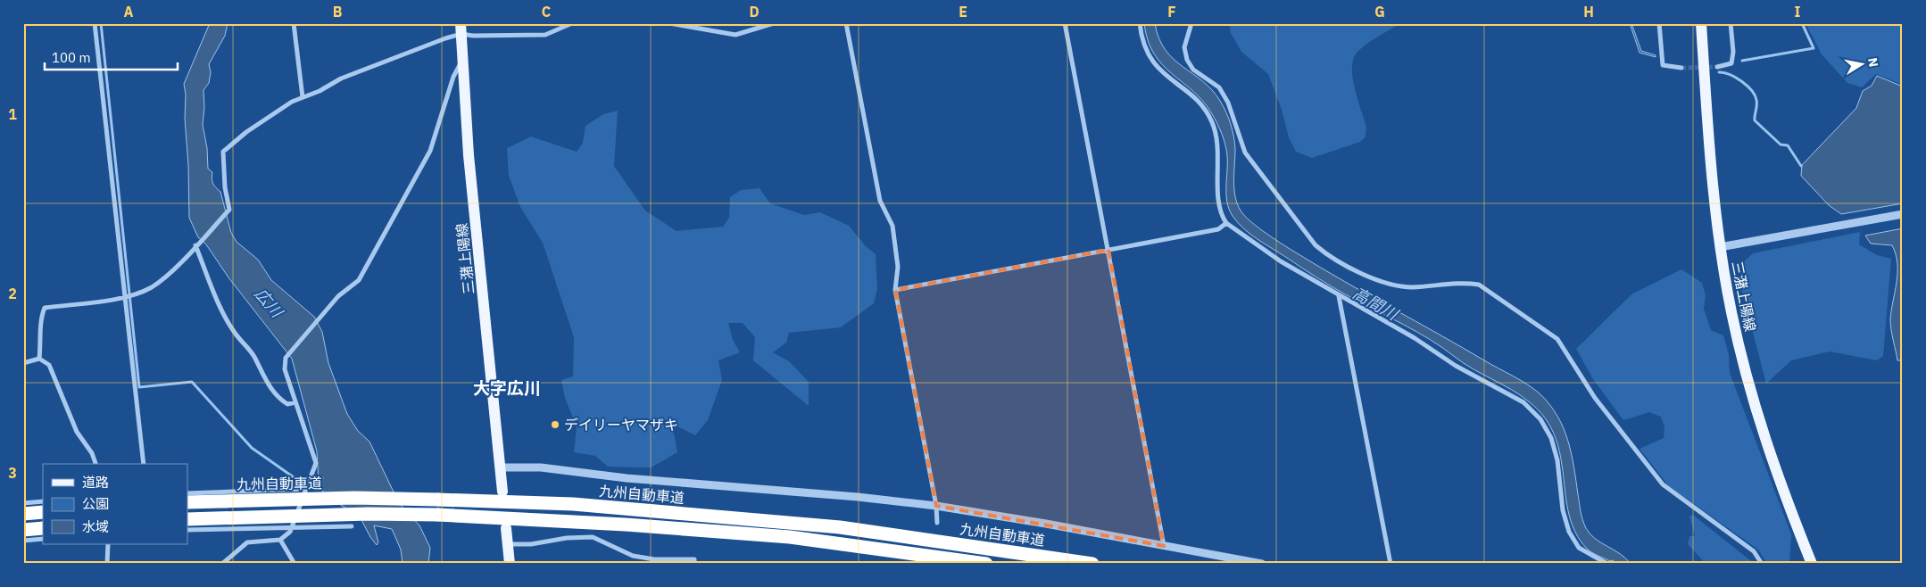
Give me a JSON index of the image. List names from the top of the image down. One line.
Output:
{"streets":{"highway":["九州自動車道"],"main road":["三潴上陽線"]},"districts":["大字広川"],"water":["広川","高間川"],"places":["デイリーヤマザキ"],"legend":["道路","公園","水域"],"scale_bar":"100 m","north":"right","grid":{"columns":["A","B","C","D","E","F","G","H","I"],"rows":["1","2","3"]}}
